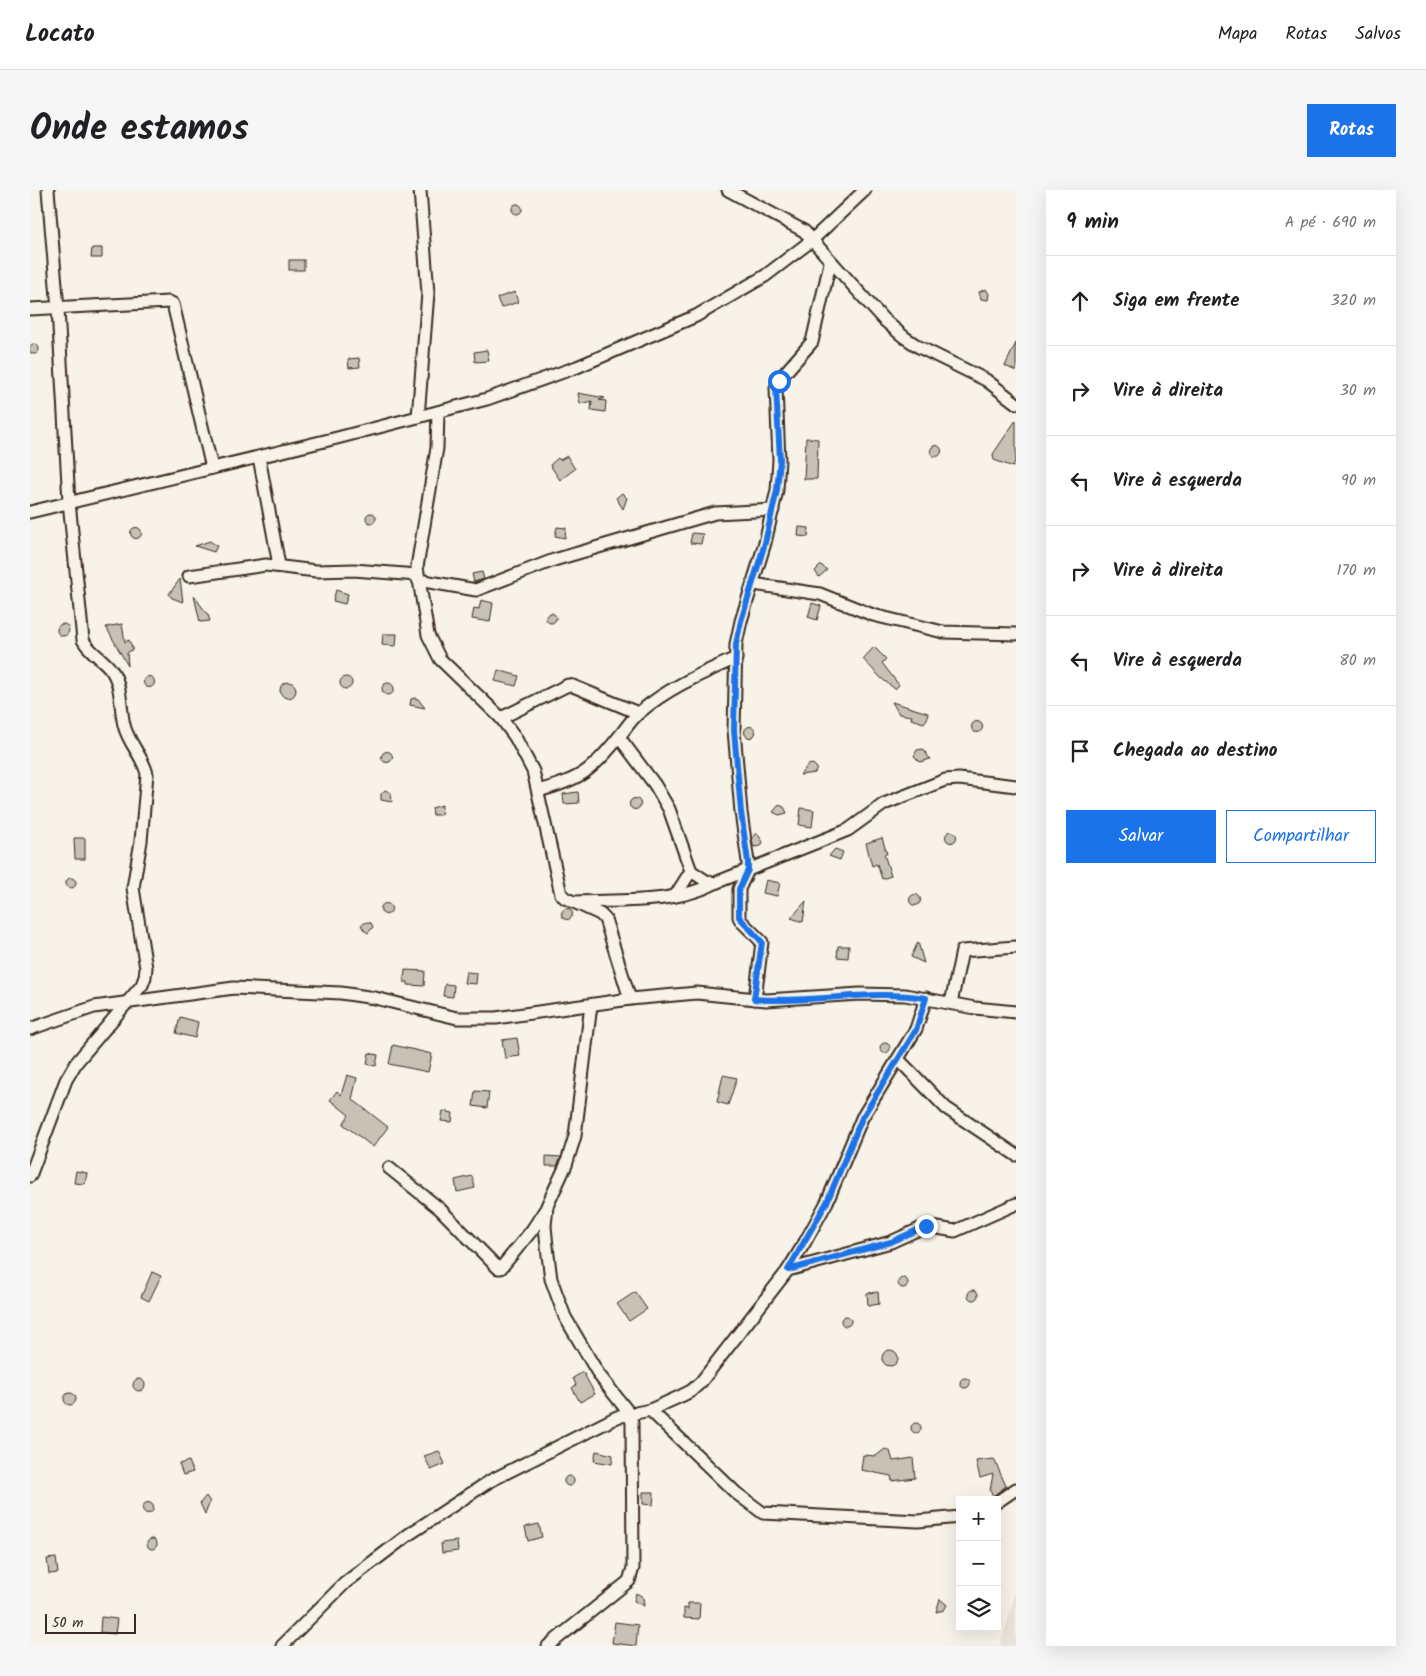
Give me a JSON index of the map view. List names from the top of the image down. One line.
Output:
{"scale_bar":"50 m","page":{"header":"Locato","nav":["Mapa","Rotas","Salvos"],"title":"Onde estamos","buttons":["Rotas",["Salvar","Compartilhar"]],"heading":["9 min","A pé · 690 m"],"list":[["Siga em frente","320 m"],["Vire à direita","30 m"],["Vire à esquerda","90 m"],["Vire à direita","170 m"],["Vire à esquerda","80 m"],"Chegada ao destino"],"map_buttons":["+","−"],"scale":"50 m"}}
